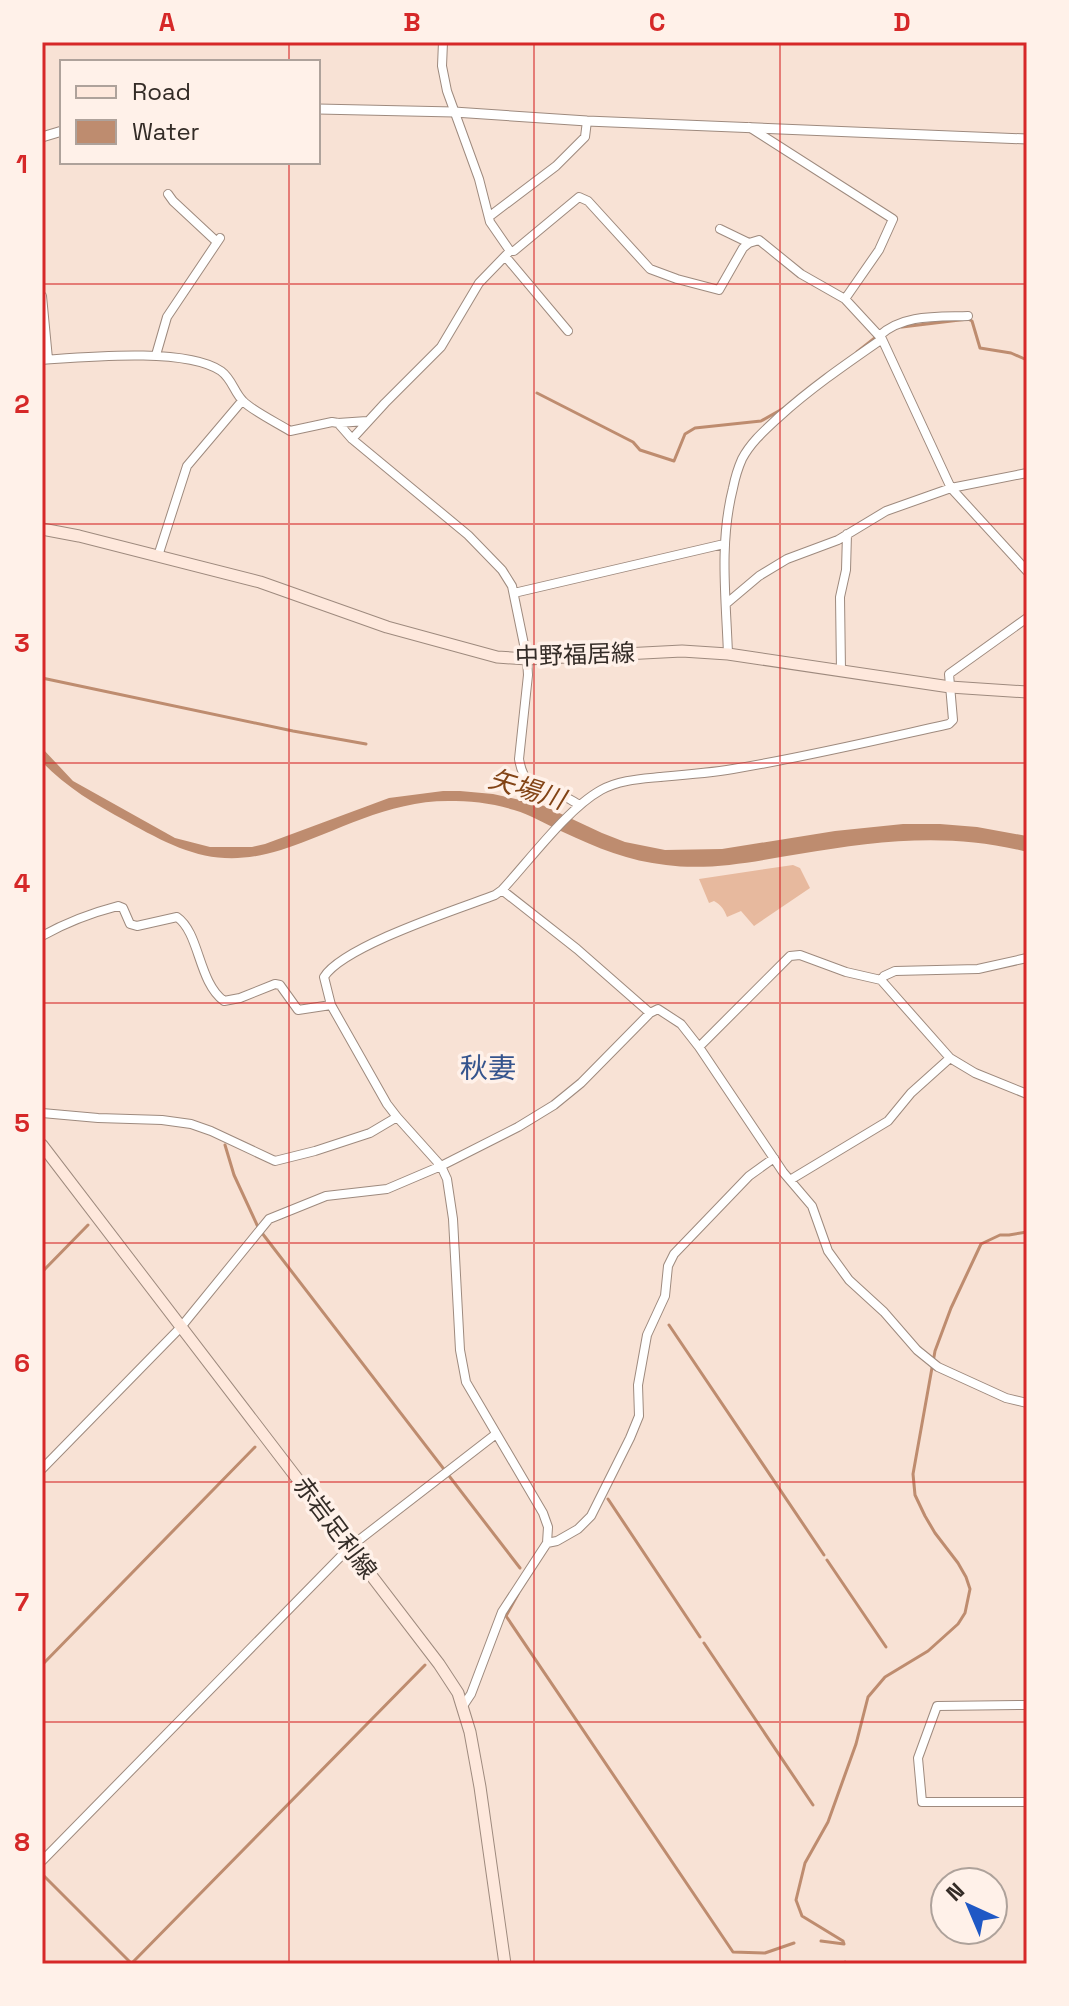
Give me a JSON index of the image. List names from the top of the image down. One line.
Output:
{"streets":{"main road":["中野福居線","赤岩足利線"]},"districts":["秋妻"],"water":["矢場川"],"legend":["Road","Water"],"north":"top left","grid":{"columns":["A","B","C","D"],"rows":["1","2","3","4","5","6","7","8"]}}
